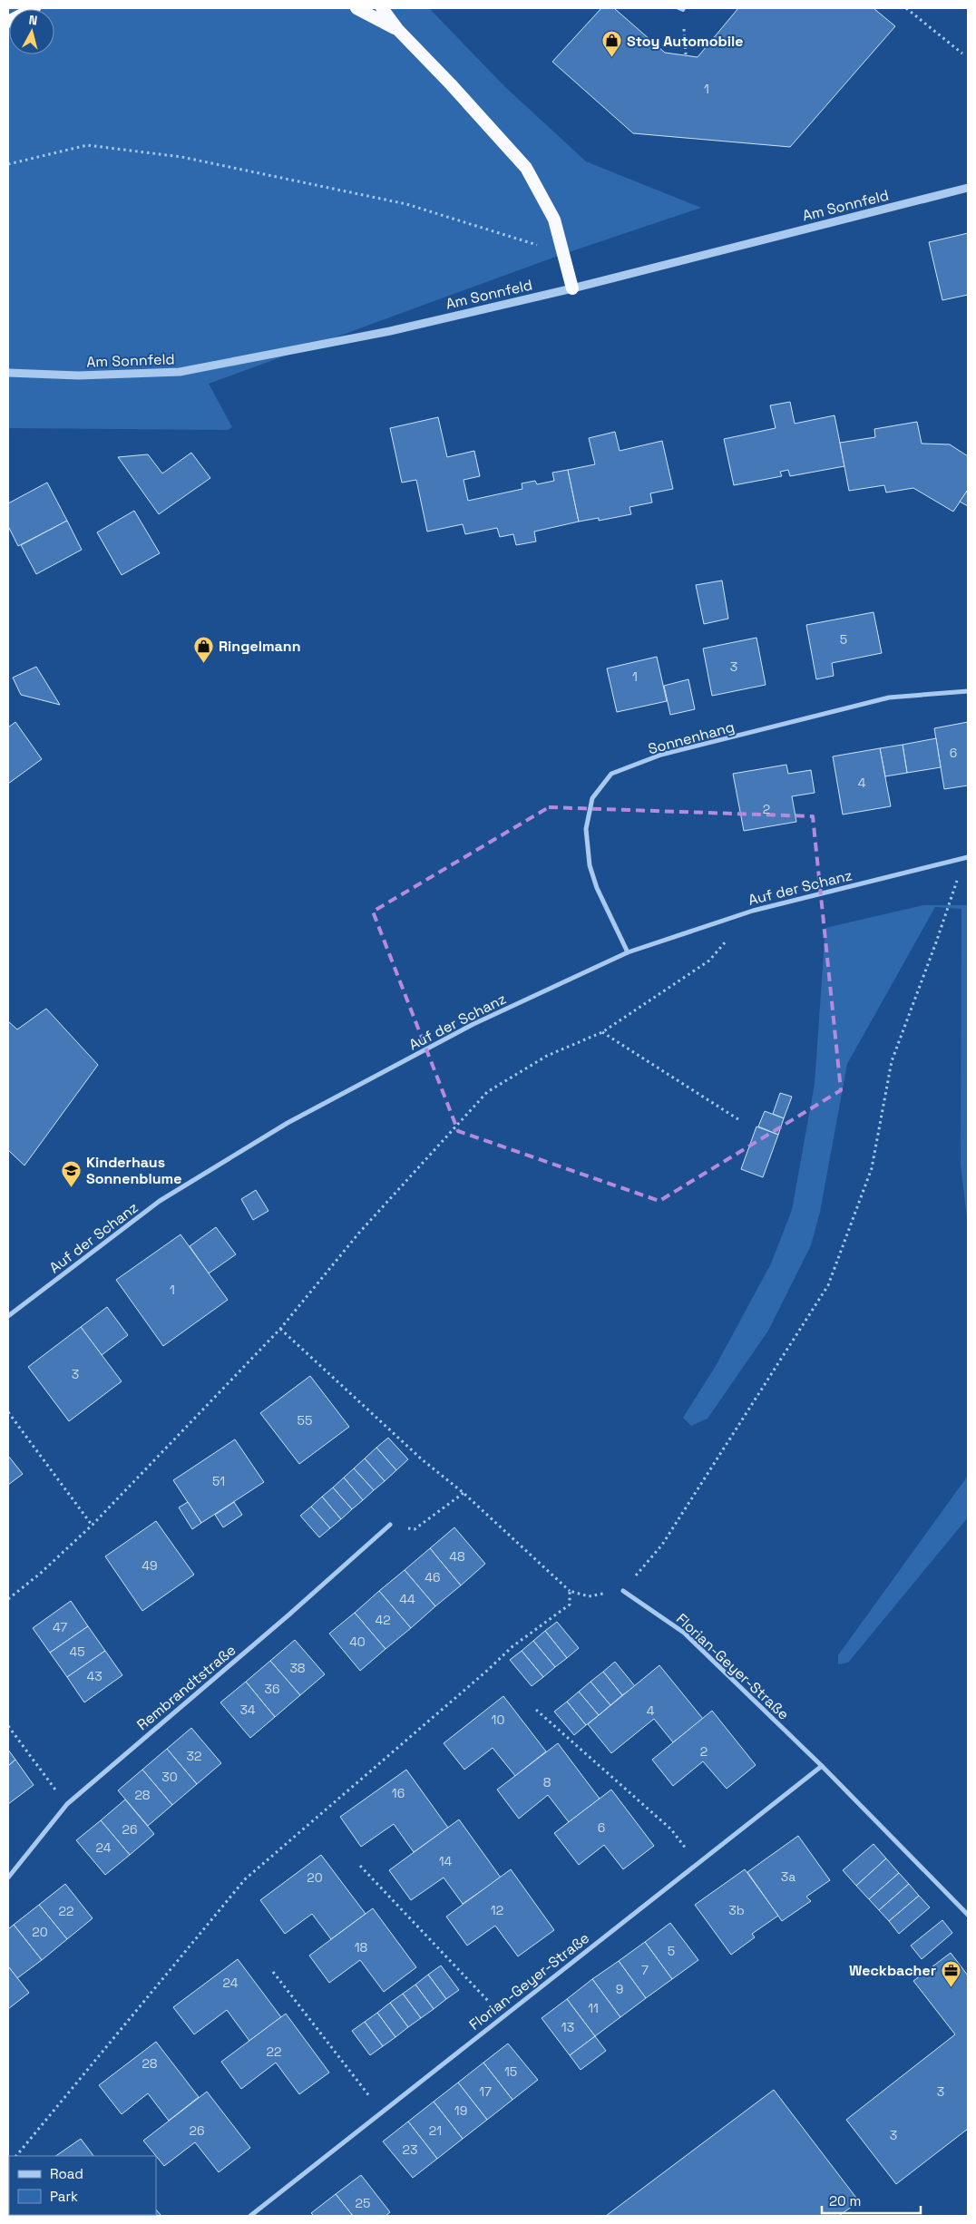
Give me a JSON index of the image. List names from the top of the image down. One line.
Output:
{"streets":{"street":["Am Sonnfeld","Sonnenhang","Auf der Schanz","Florian-Geyer-Straße","Rembrandtstraße"]},"crossings":[["Sonnenhang","Auf der Schanz"]],"places":{"shop":["Stoy Automobile","Ringelmann"],"school or university":["Kinderhaus Sonnenblume"],"office":["Weckbacher"]},"house_numbers":["1","5","3","1","6","4","2","1","3","55","51","48","49","46","44","42","47","40","45","38","43","36","34","4","10","2","32","30","8","16","28","6","26","24","14","3a","20","12","3b","22","20","18","5","7","24","9","11","13","22","28","15","17","3","19","26","21","3","23","25"],"legend":["Road","Park"],"scale_bar":"20 m","north":"top"}
